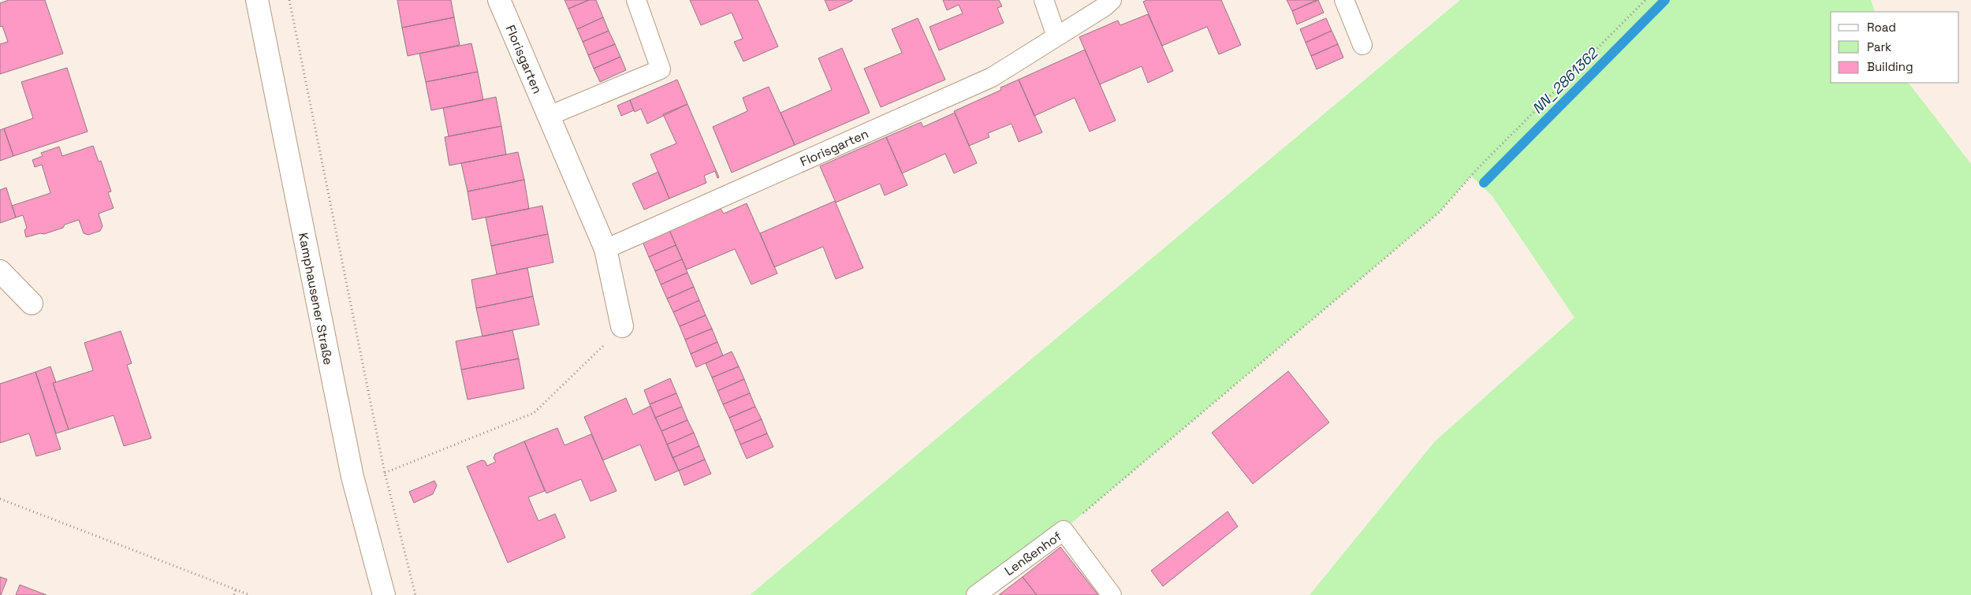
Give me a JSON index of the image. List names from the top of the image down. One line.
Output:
{"streets":{"main road":["Florisgarten","Kamphausener Straße"],"lane":["Lenßenhof"]},"water":["NN_2861362"],"legend":["Road","Park","Building"]}
